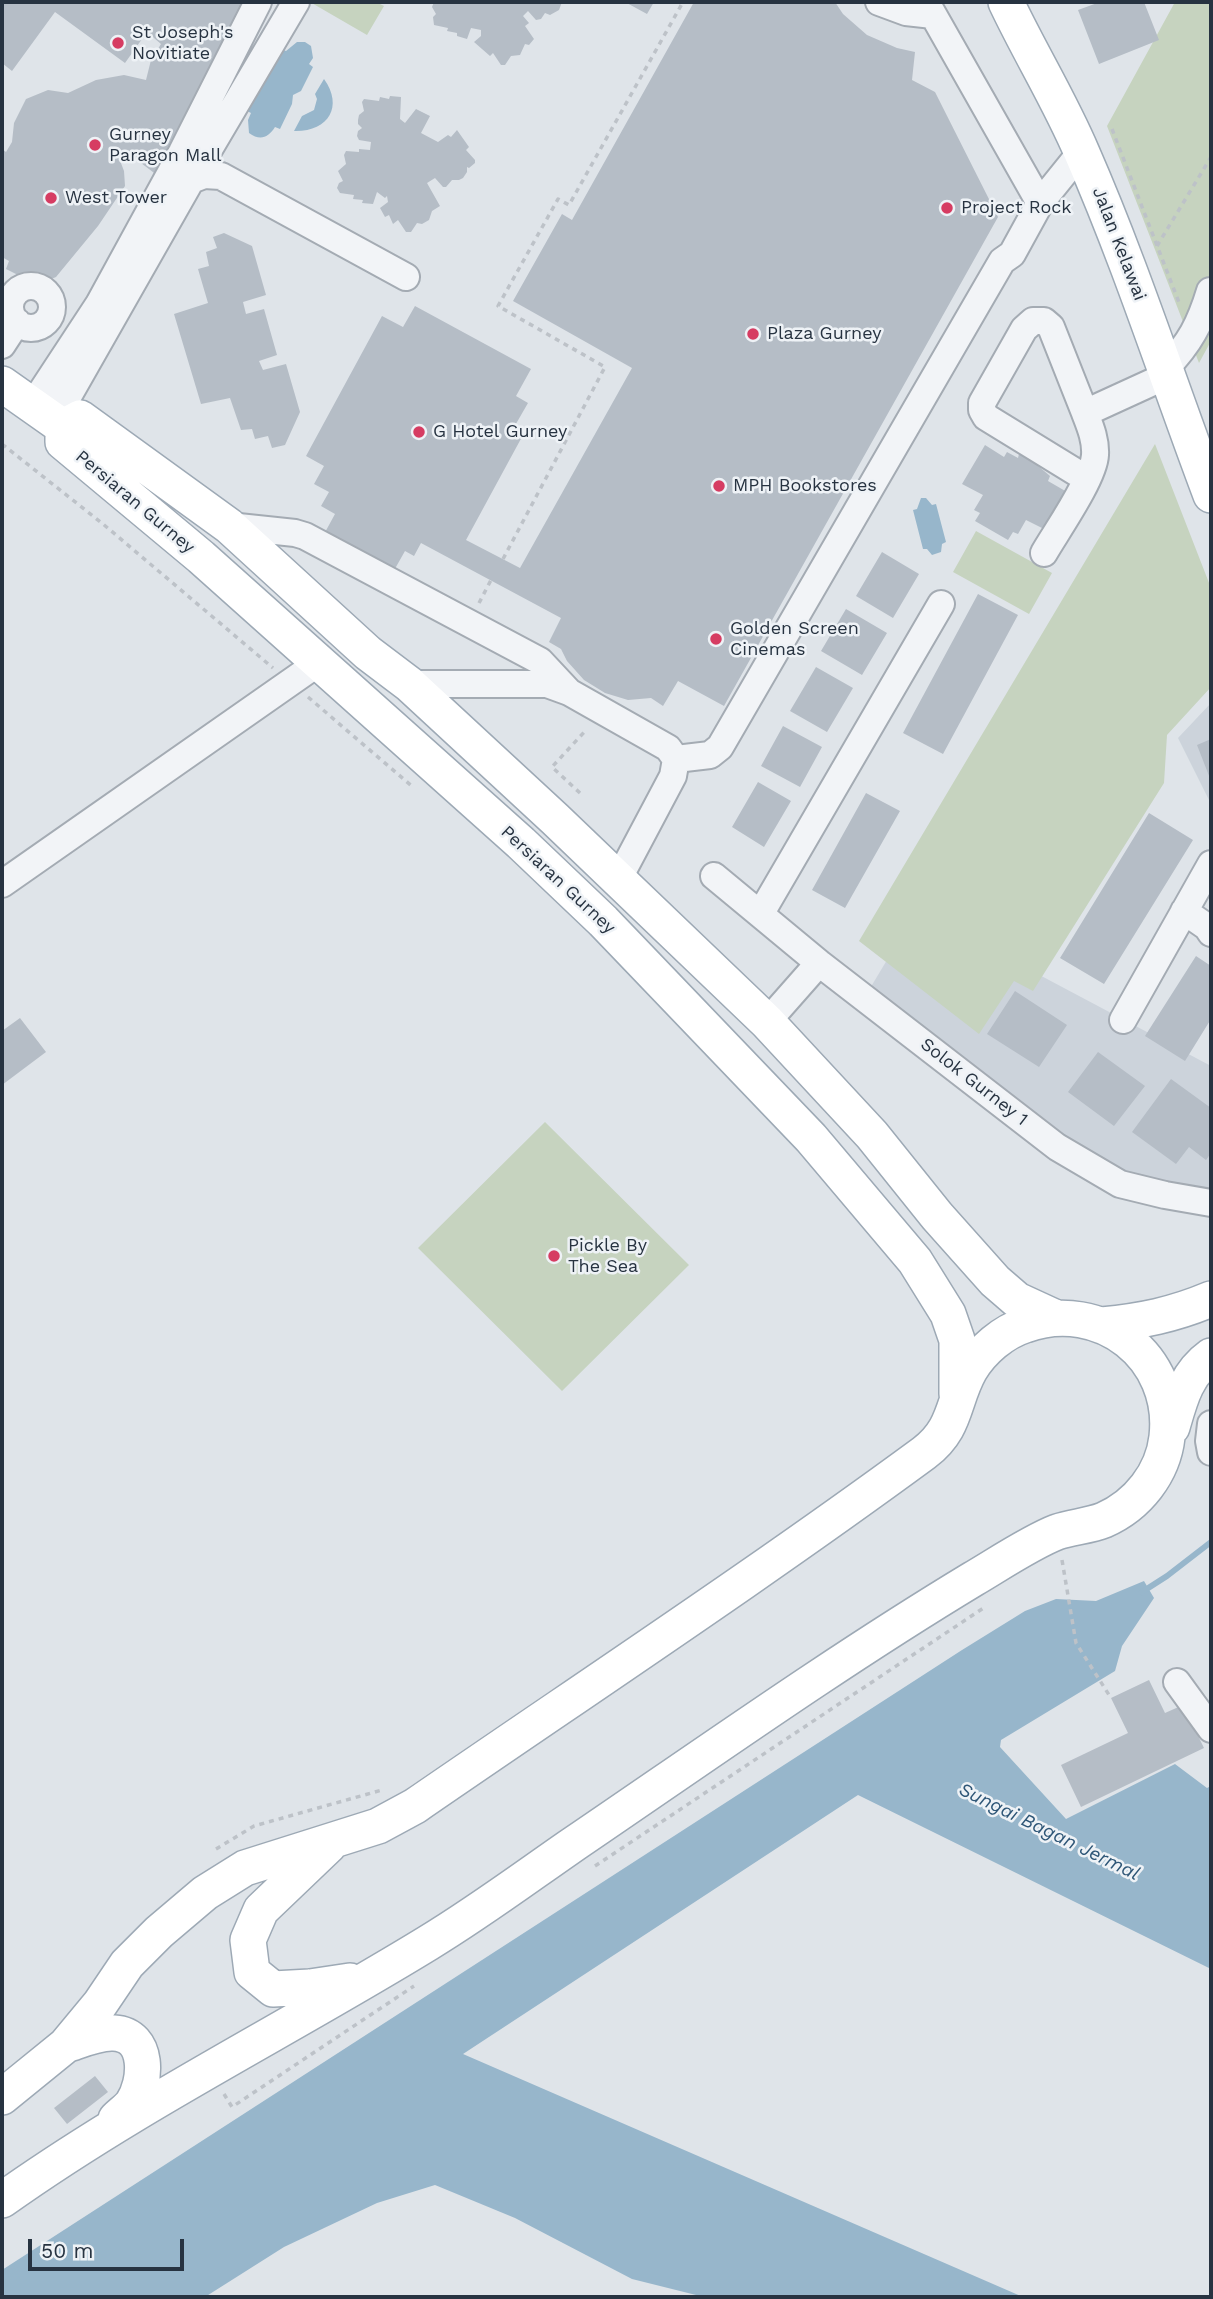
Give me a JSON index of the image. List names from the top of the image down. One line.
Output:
{"streets":{"main road":["Jalan Kelawai","Persiaran Gurney"],"street":["Solok Gurney 1"]},"water":["Sungai Bagan Jermal"],"places":["St Joseph's Novitiate","Gurney Paragon Mall","West Tower","Project Rock","Plaza Gurney","G Hotel Gurney","MPH Bookstores","Golden Screen Cinemas","Pickle By The Sea"],"scale_bar":"50 m"}
